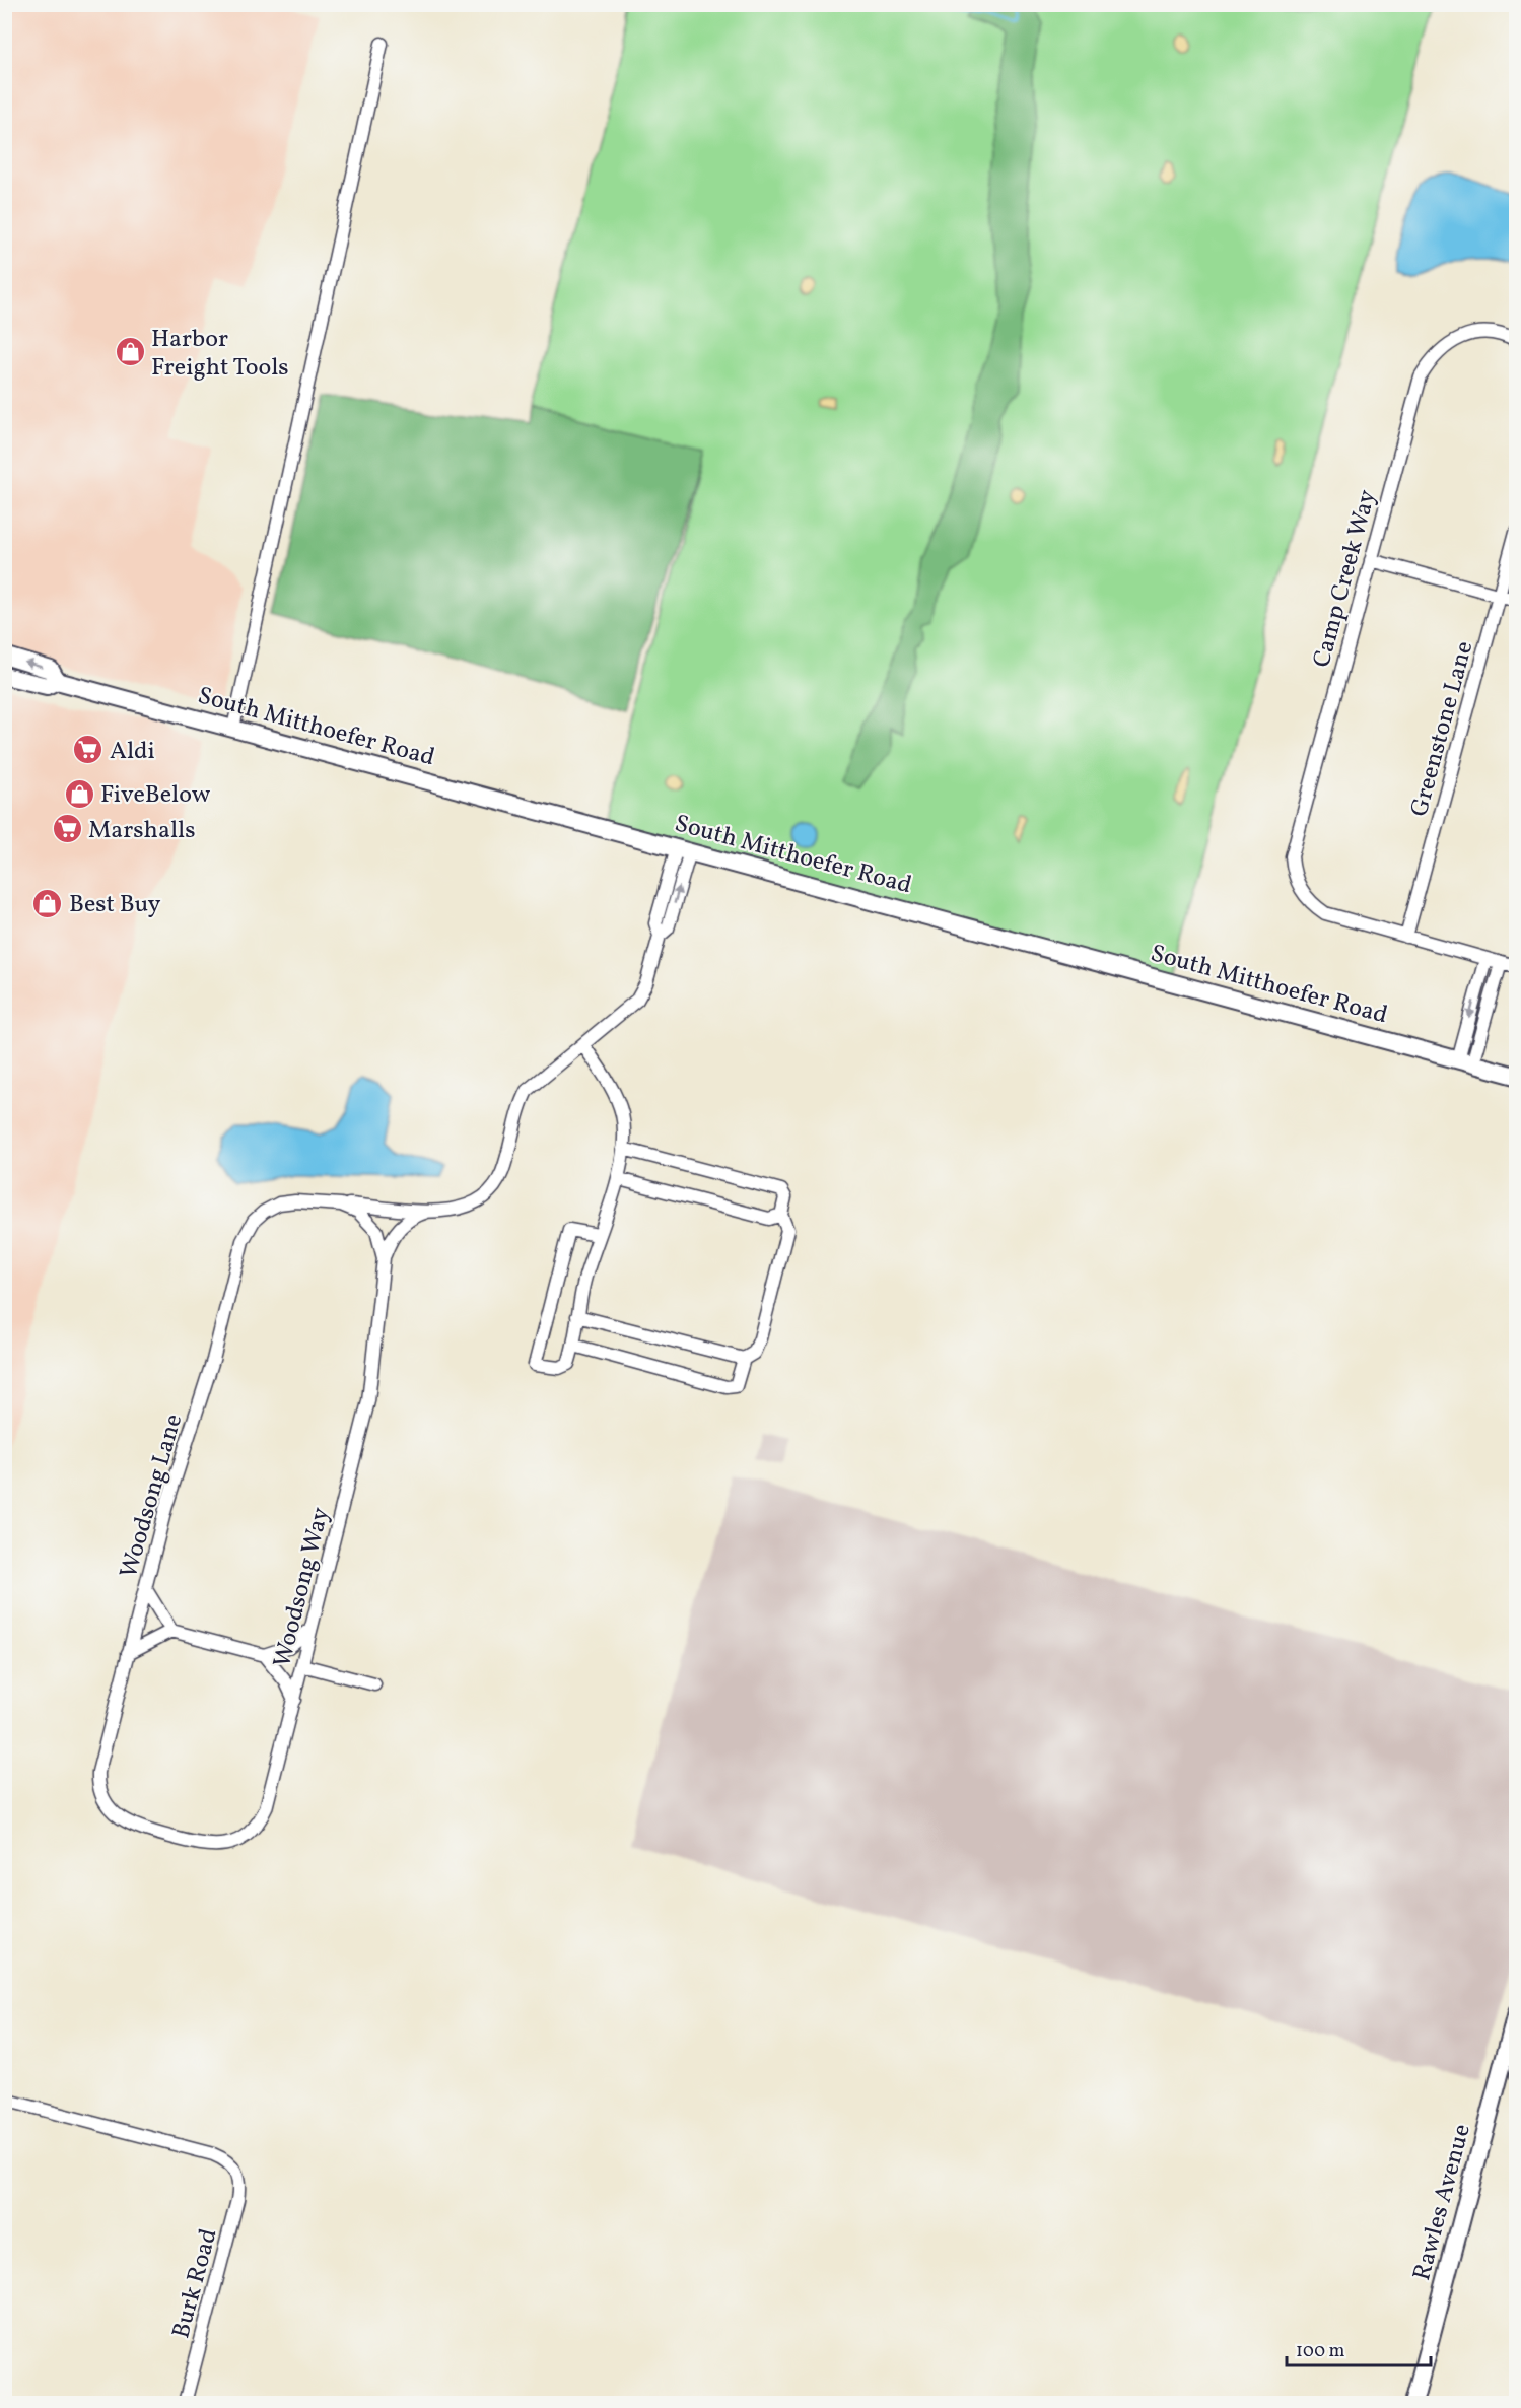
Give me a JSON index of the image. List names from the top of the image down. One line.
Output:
{"streets":{"main road":["South Mitthoefer Road","Rawles Avenue"],"street":["Camp Creek Way","Greenstone Lane","Woodsong Lane","Woodsong Way","Burk Road"]},"crossings":[["Camp Creek Way","Greenstone Lane"],["South Mitthoefer Road","Woodsong Way"],["Woodsong Lane","Woodsong Way"]],"places":{"shop":["Harbor Freight Tools","FiveBelow","Best Buy"],"supermarket":["Aldi","Marshalls"]},"scale_bar":"100 m"}
